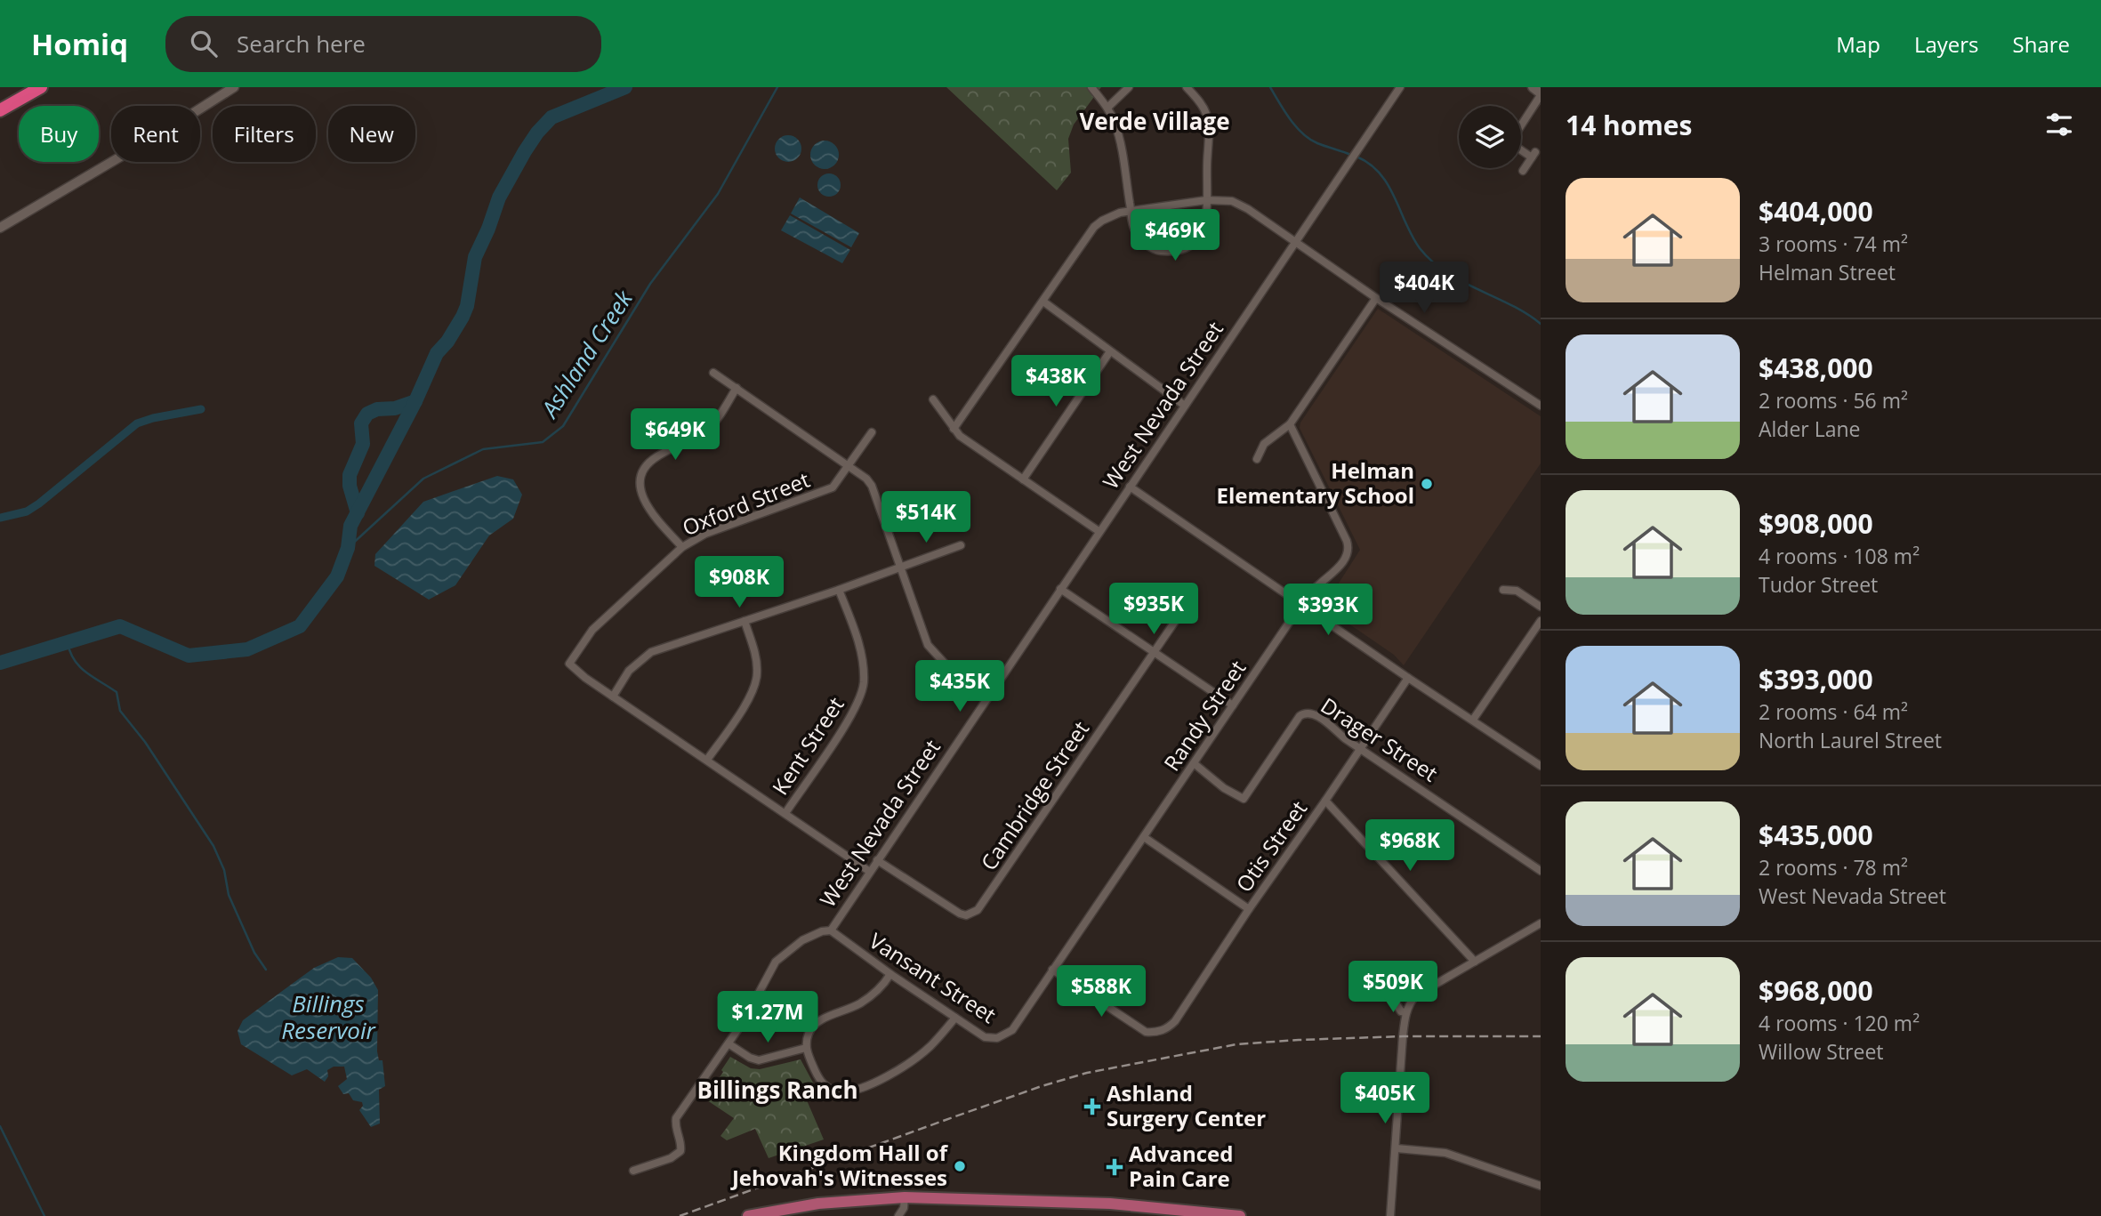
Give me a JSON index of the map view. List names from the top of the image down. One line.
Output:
{"streets":{"street":["West Nevada Street","Oxford Street","Randy Street","Drager Street","Kent Street","Cambridge Street","Otis Street","Vansant Street"]},"crossings":[["West Nevada Street","Cambridge Street"],["West Nevada Street","Vansant Street"],["Randy Street","Drager Street"],["Randy Street","Otis Street"],["Randy Street","Vansant Street"],["Drager Street","Otis Street"]],"districts":["Verde Village","Billings Ranch"],"water":["Ashland Creek","Billings Reservoir"],"places":{"other":["Helman Elementary School","Kingdom Hall of Jehovah's Witnesses"],"health":["Ashland Surgery Center","Advanced Pain Care"]},"page":{"header":"Homiq","search":"Search here","nav":["Map","Layers","Share"],"heading":"14 homes","chip":["Buy","Rent","Filters","New"],"list":[{"name":"$404,000","note":"3 rooms · 74 m² · Helman Street"},{"name":"$438,000","note":"2 rooms · 56 m² · Alder Lane"},{"name":"$908,000","note":"4 rooms · 108 m² · Tudor Street"},{"name":"$393,000","note":"2 rooms · 64 m² · North Laurel Street"},{"name":"$435,000","note":"2 rooms · 78 m² · West Nevada Street"},{"name":"$968,000","note":"4 rooms · 120 m² · Willow Street"}],"price":["$469K","$404K","$438K","$649K","$514K","$908K","$935K","$393K","$435K","$968K","$509K","$588K","$1.27M","$405K"]}}
